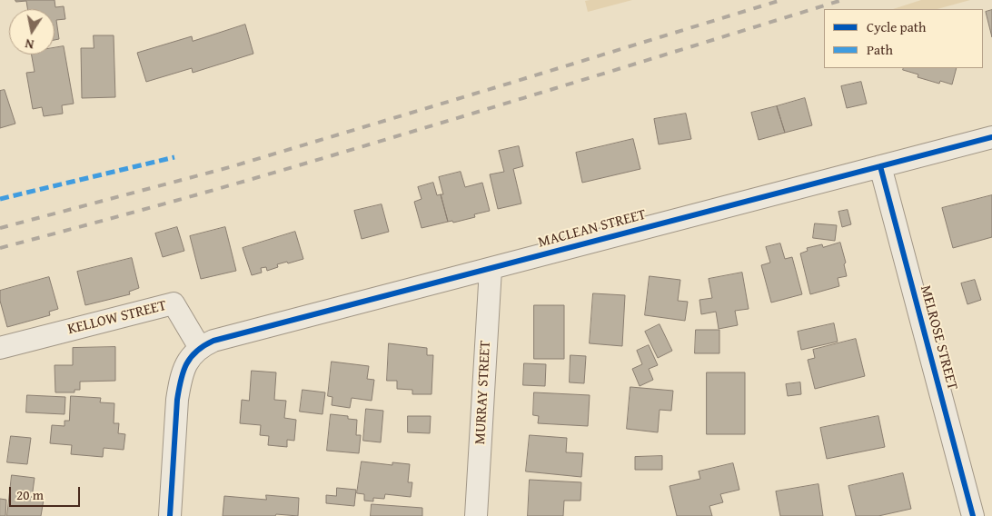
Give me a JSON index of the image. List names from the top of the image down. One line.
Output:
{"streets":{"street":["MACLEAN STREET","KELLOW STREET","MELROSE STREET","MURRAY STREET"]},"crossings":[["MACLEAN STREET","KELLOW STREET"],["MACLEAN STREET","MELROSE STREET"],["MACLEAN STREET","MURRAY STREET"]],"legend":["Cycle path","Path"],"scale_bar":"20 m","north":"bottom"}
